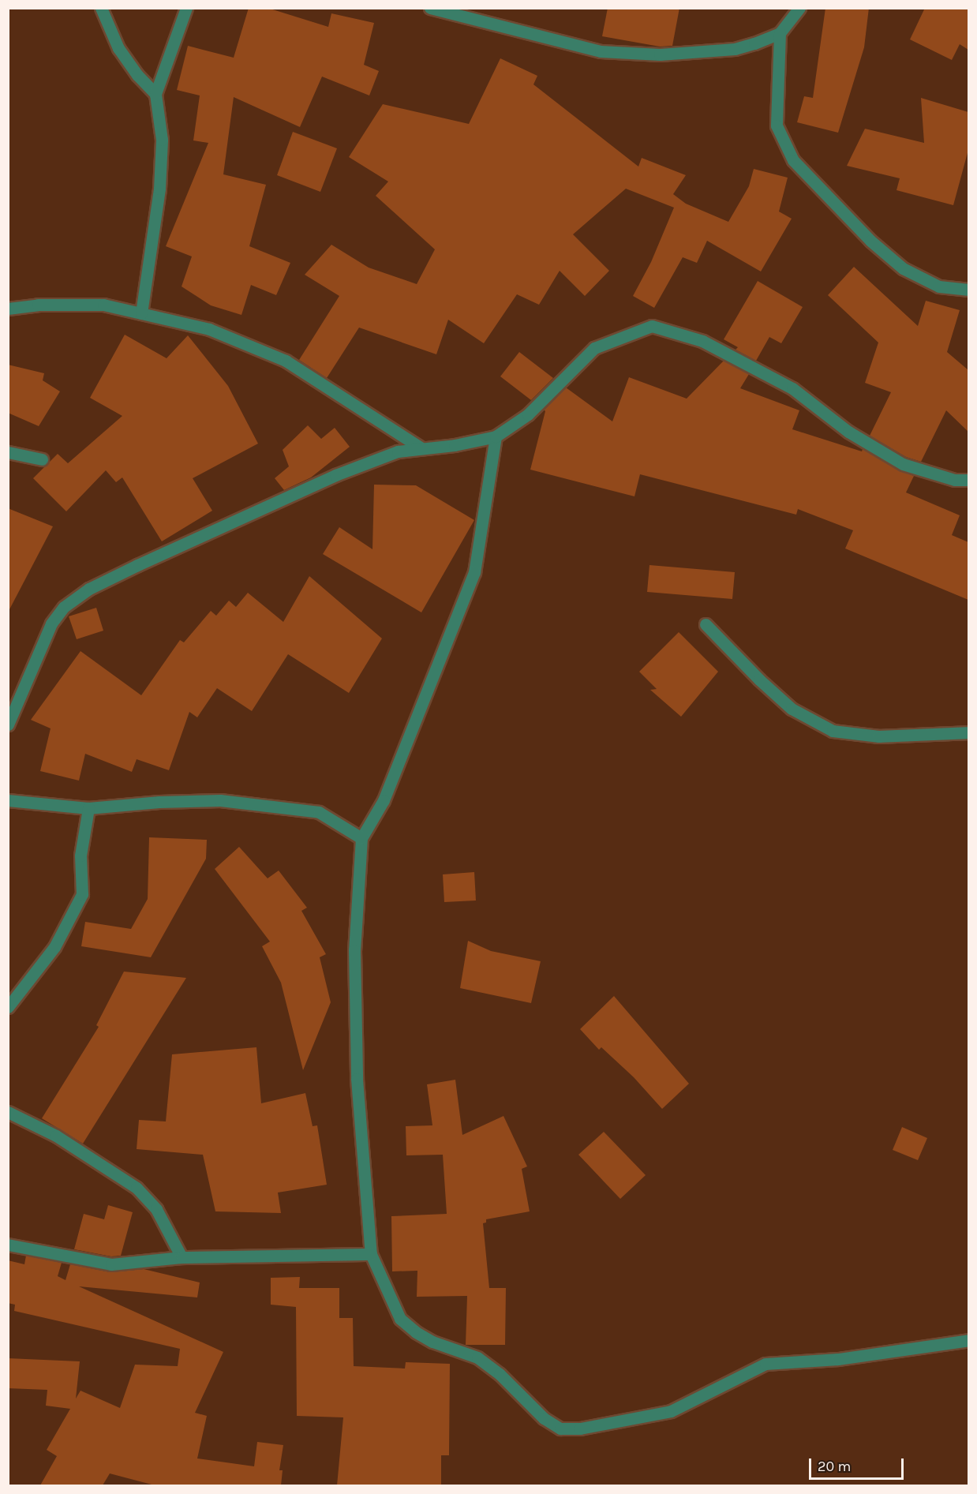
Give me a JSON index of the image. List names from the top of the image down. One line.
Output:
{"scale_bar":"20 m"}
